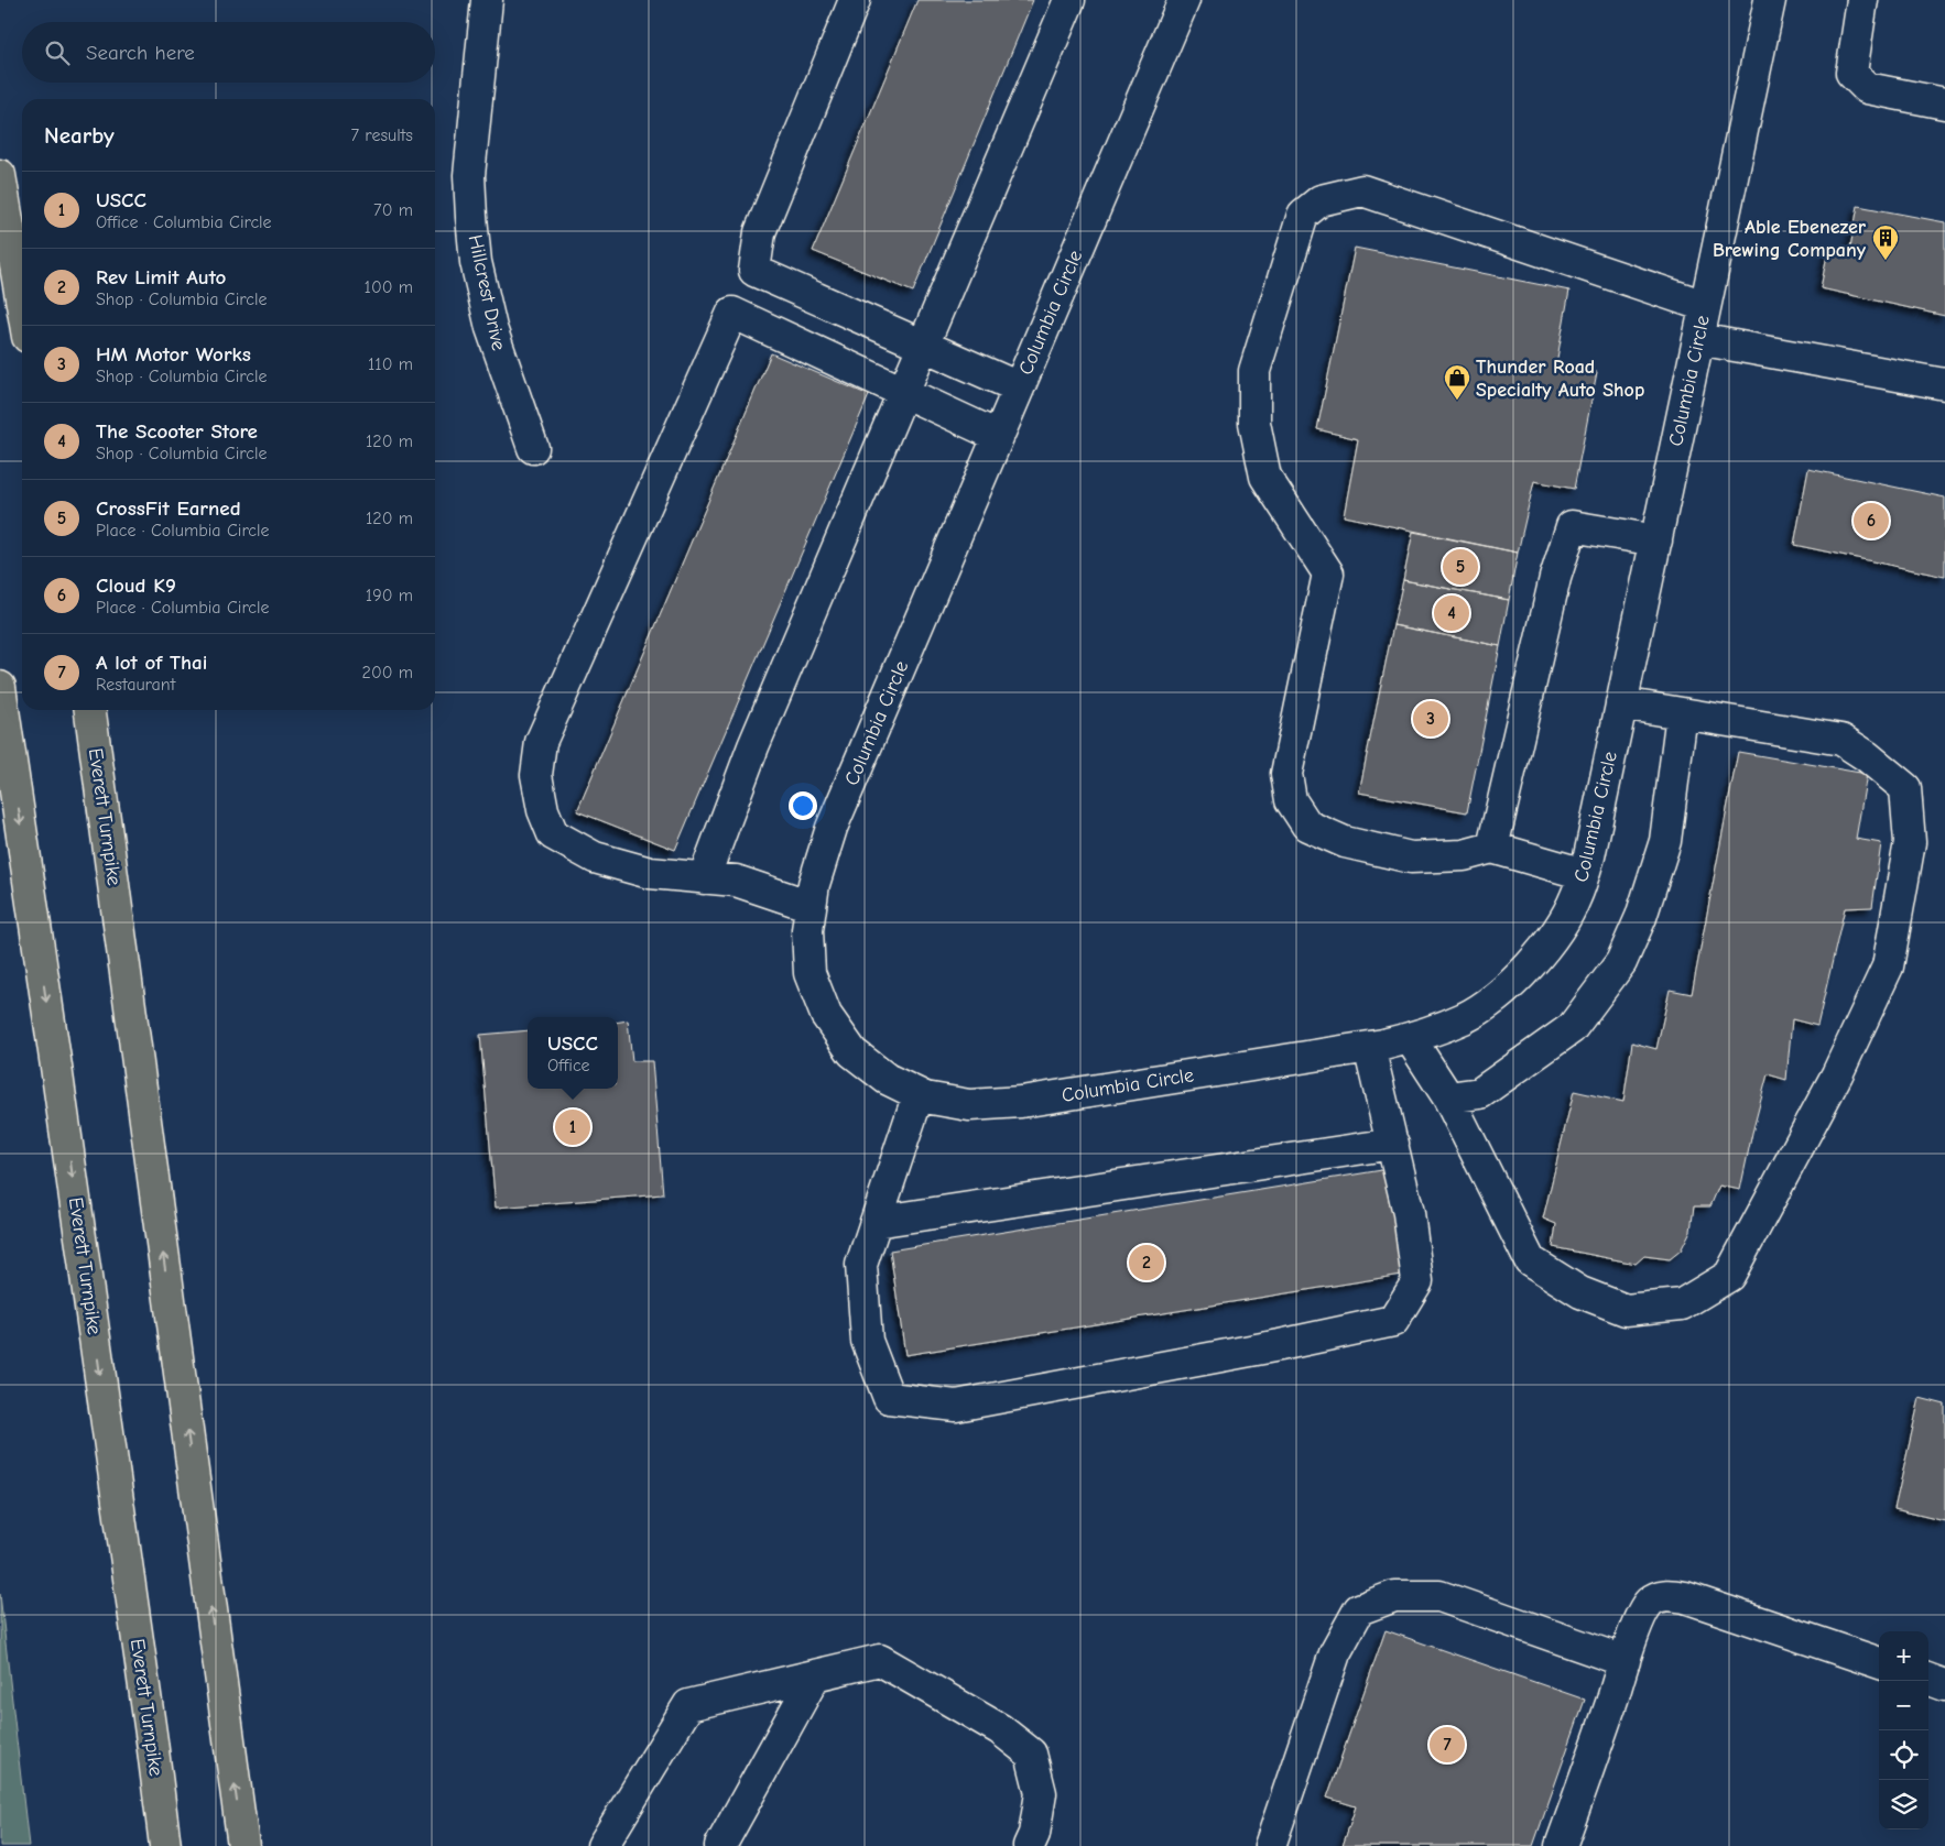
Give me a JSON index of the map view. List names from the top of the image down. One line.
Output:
{"streets":{"highway":["Everett Turnpike"],"street":["Hillcrest Drive","Columbia Circle"]},"places":{"building":["Able Ebenezer Brewing Company"],"shop":["Thunder Road Specialty Auto Shop"]},"page":{"search":"Search here","heading":["Nearby","7 results"],"list":[{"mark":"1","name":"USCC","note":"Office · Columbia Circle","value":"70 m"},{"mark":"2","name":"Rev Limit Auto","note":"Shop · Columbia Circle","value":"100 m"},{"mark":"3","name":"HM Motor Works","note":"Shop · Columbia Circle","value":"110 m"},{"mark":"4","name":"The Scooter Store","note":"Shop · Columbia Circle","value":"120 m"},{"mark":"5","name":"CrossFit Earned","note":"Place · Columbia Circle","value":"120 m"},{"mark":"6","name":"Cloud K9","note":"Place · Columbia Circle","value":"190 m"},{"mark":"7","name":"A lot of Thai","note":"Restaurant","value":"200 m"}],"pins":["6","5","4","3","1","2","7"],"popup":["USCC","Office"],"map_buttons":["+","−"]}}
